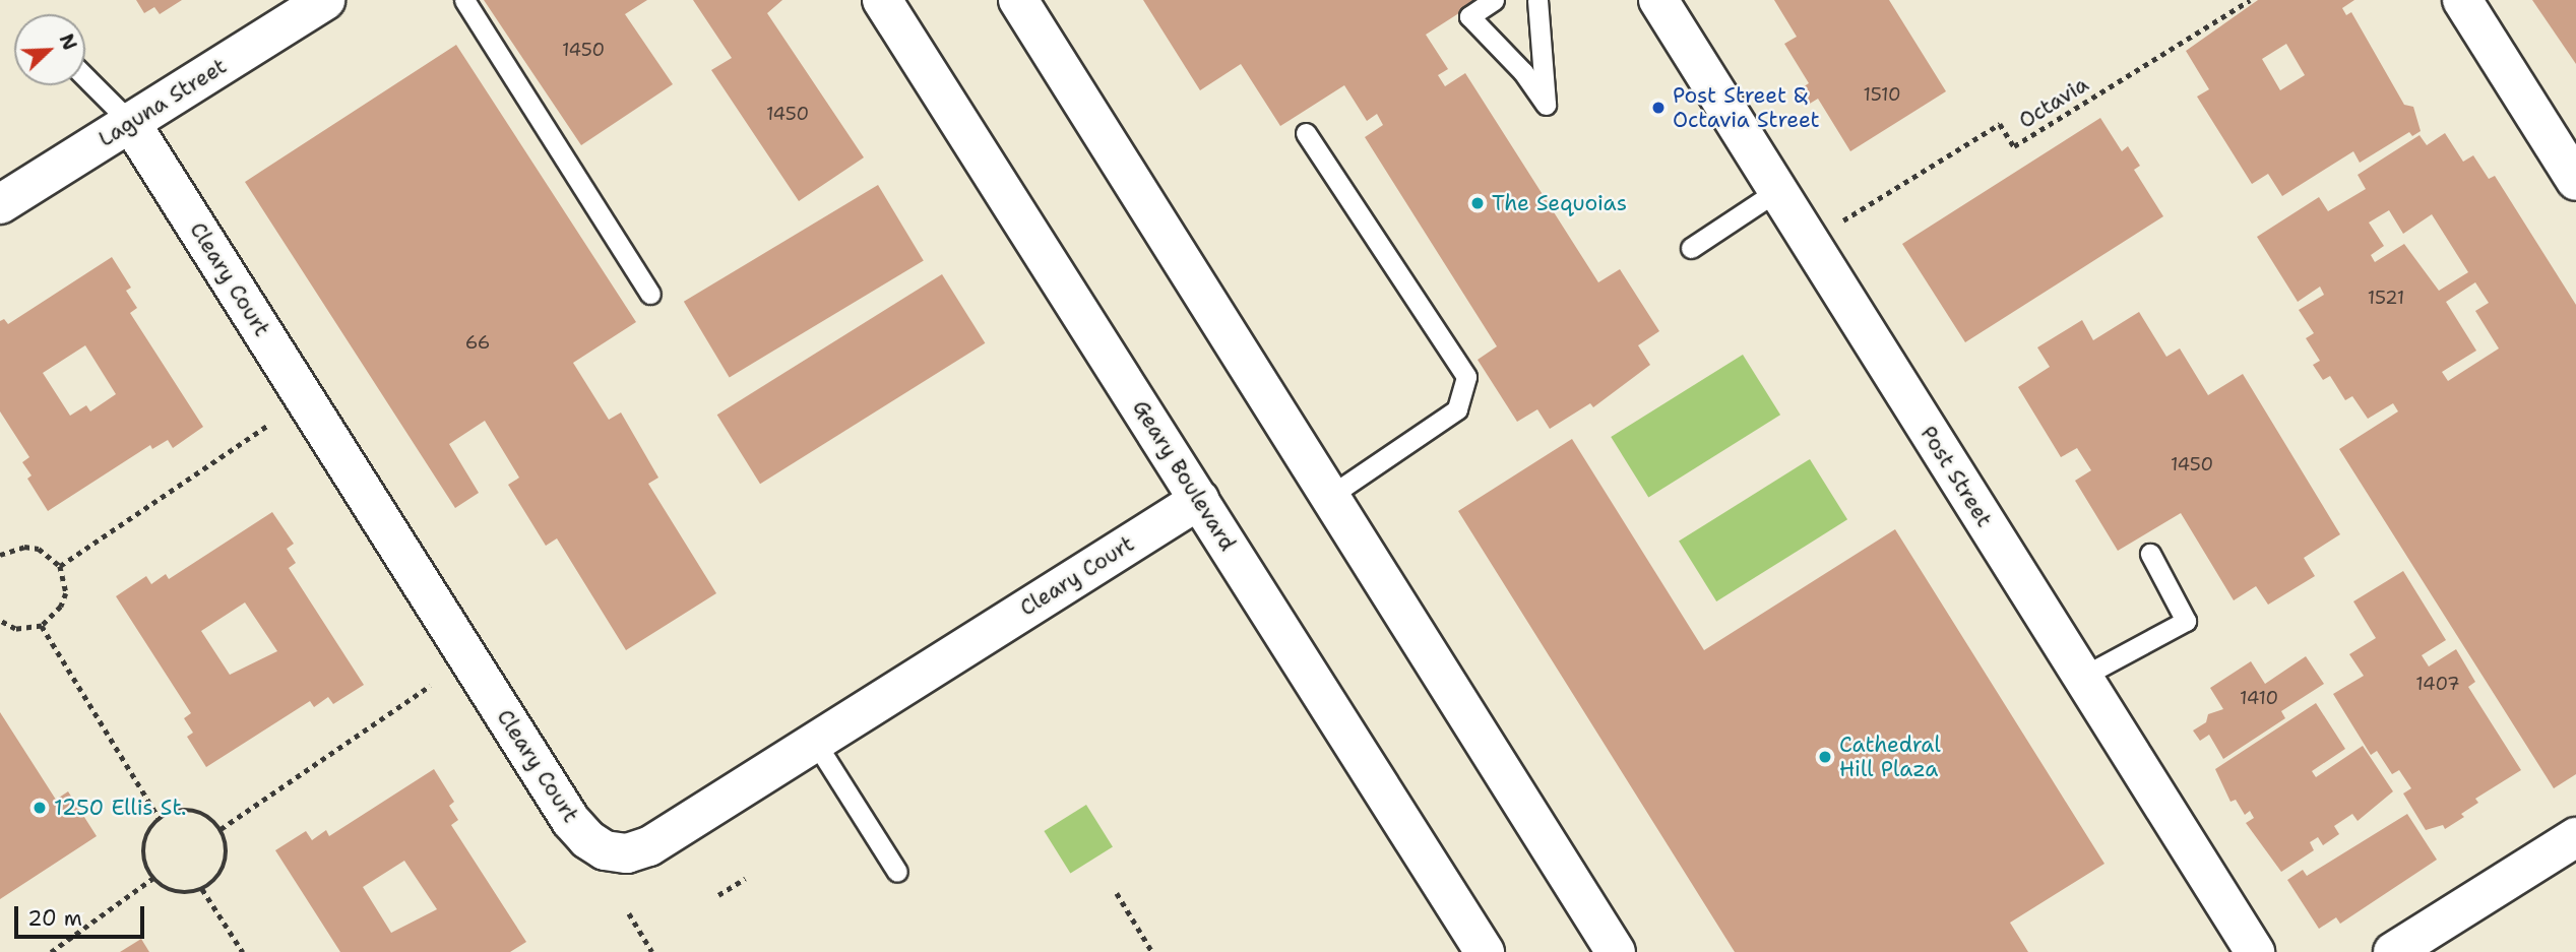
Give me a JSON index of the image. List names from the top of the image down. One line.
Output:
{"streets":{"street":["Laguna Street","Cleary Court","Geary Boulevard","Post Street"],"path":["Octavia"]},"crossings":[["Laguna Street","Cleary Court"],["Octavia","Post Street"],["Cleary Court","Geary Boulevard"]],"places":["Post Street & Octavia Street","The Sequoias","Cathedral Hill Plaza","1250 Ellis St."],"house_numbers":["1450","1510","1450","1521","66","1450","1407","1410"],"scale_bar":"20 m","north":"top right"}
